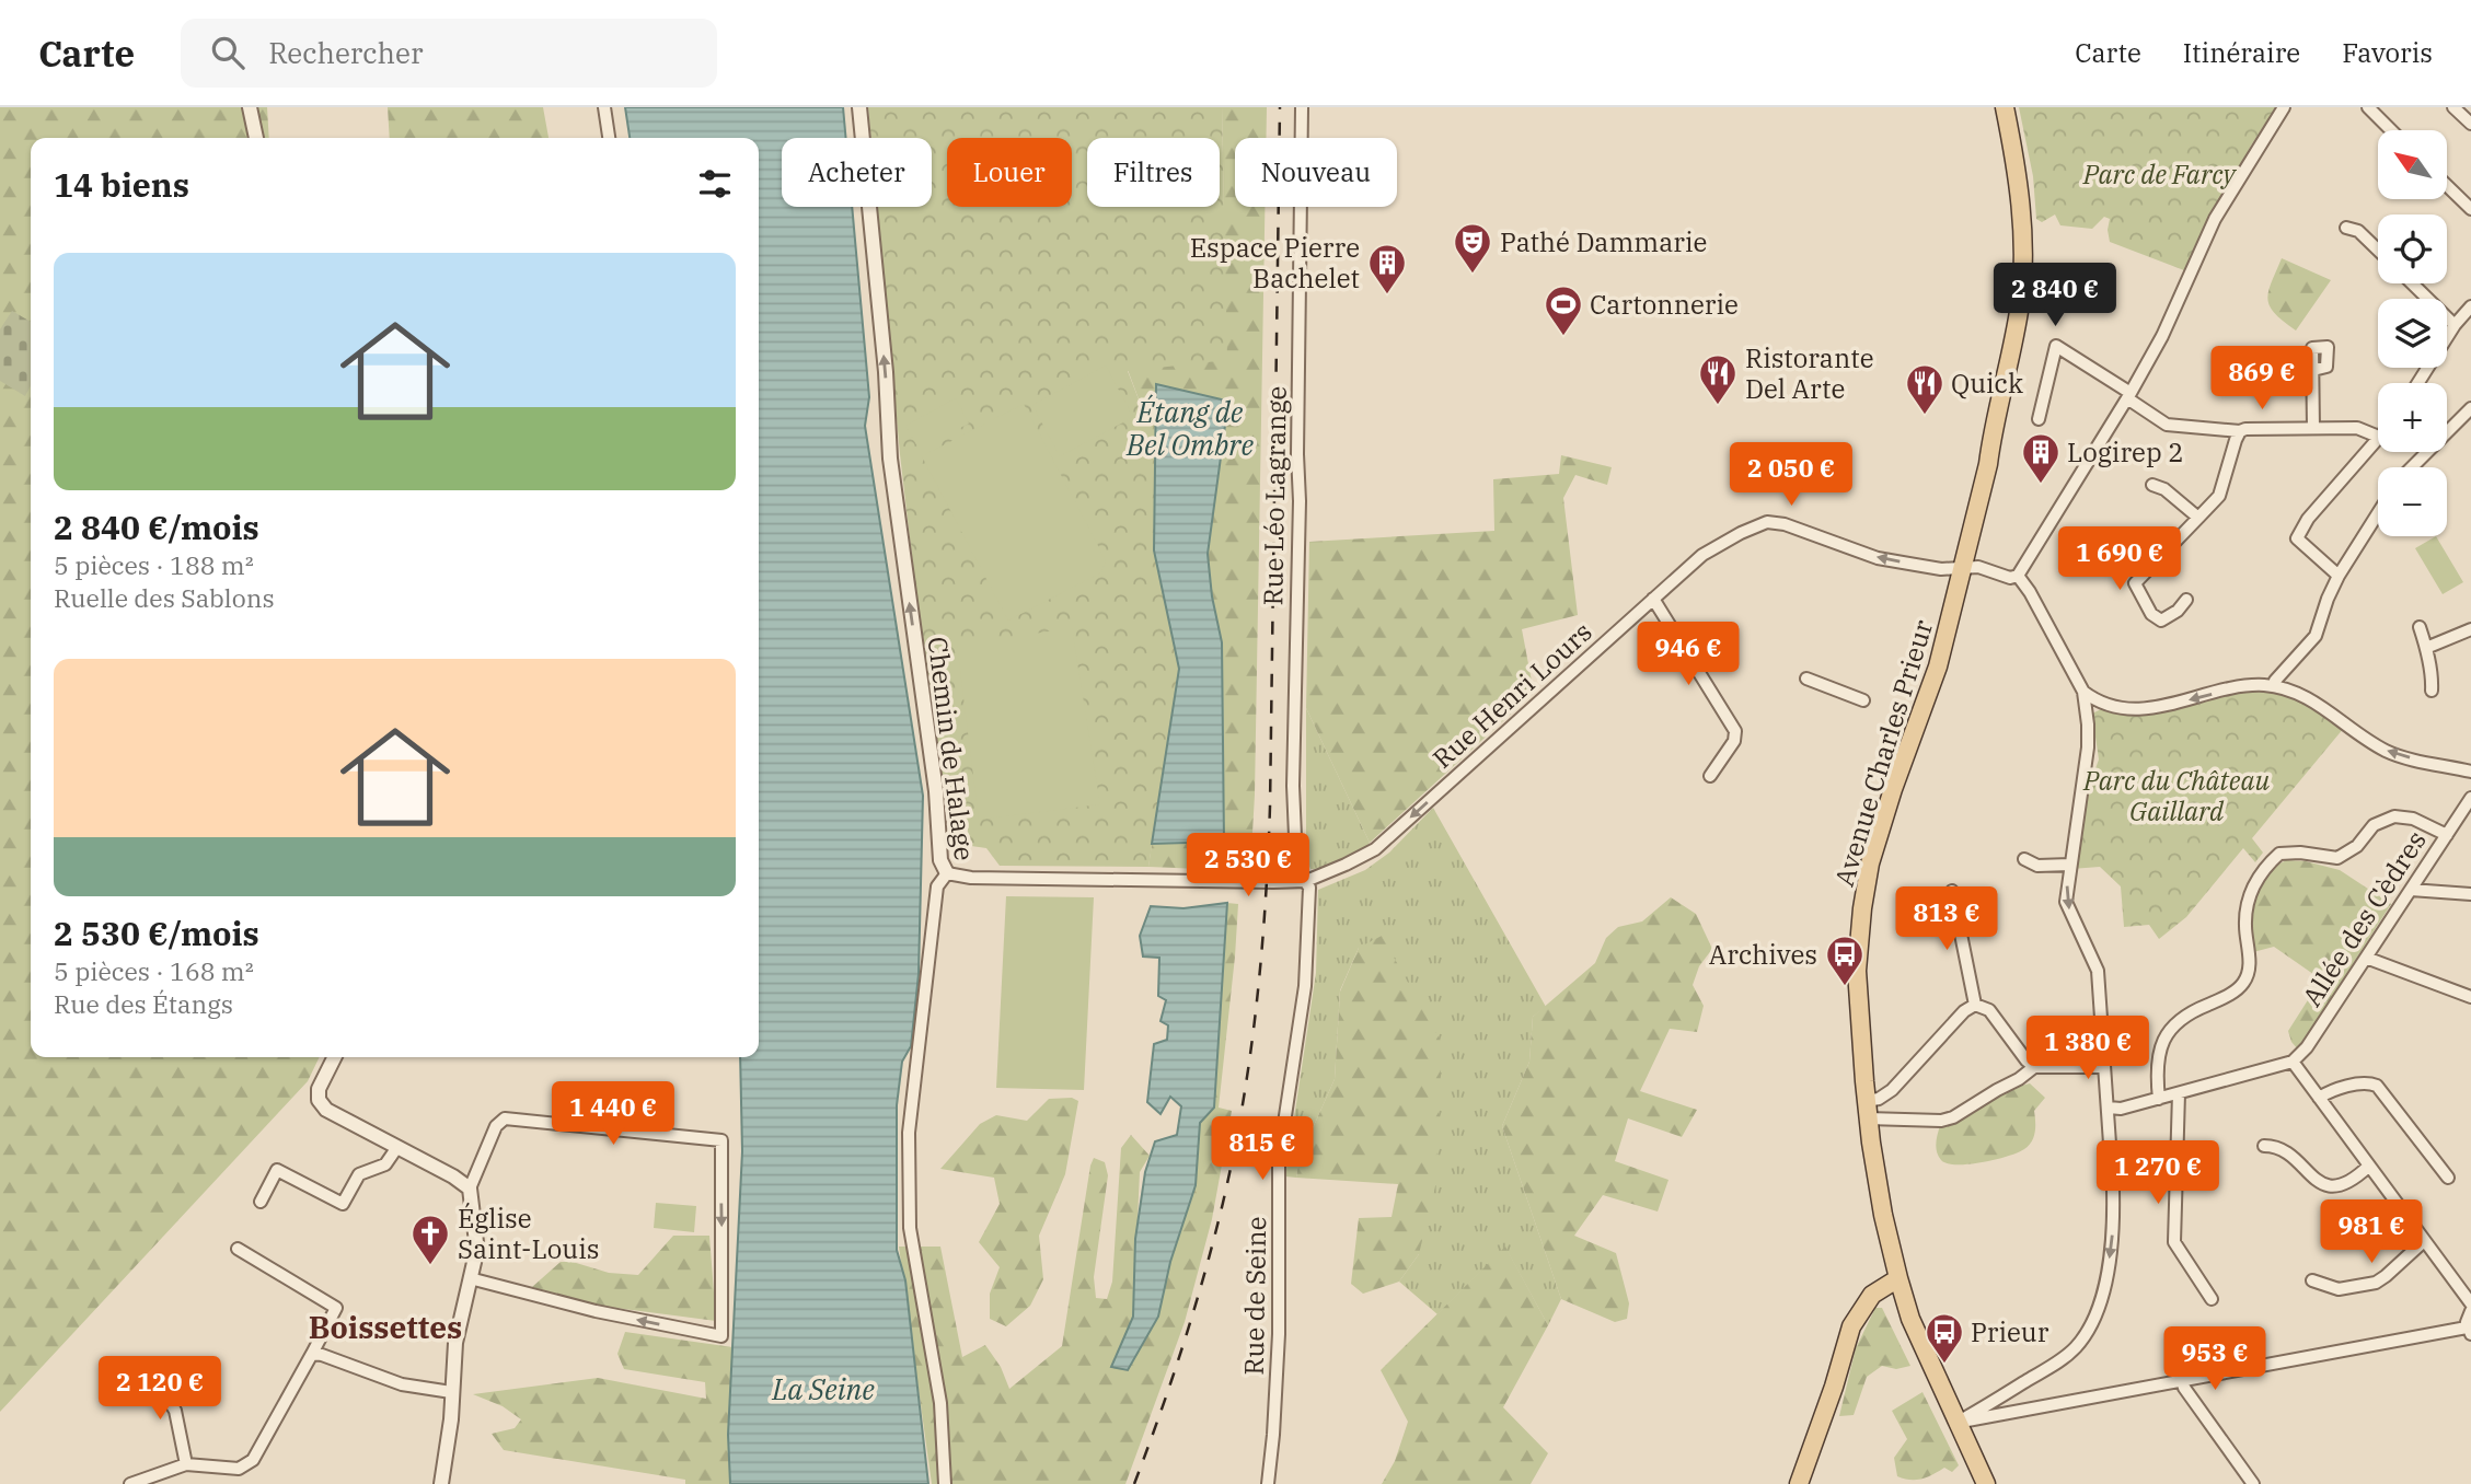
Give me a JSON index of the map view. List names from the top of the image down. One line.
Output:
{"streets":{"main road":["Avenue Charles Prieur"],"street":["Rue Léo Lagrange","Rue Henri Lours","Chemin de Halage","Allée des Cèdres","Rue de Seine"]},"crossings":[["Rue Léo Lagrange","Rue Henri Lours"],["Rue Léo Lagrange","Rue de Seine"],["Rue Henri Lours","Avenue Charles Prieur"],["Rue Henri Lours","Rue de Seine"]],"one_way":["Rue Henri Lours","Chemin de Halage"],"districts":["Boissettes"],"water":["Étang de Bel Ombre","La Seine"],"parks":["Parc de Farcy","Parc du Château Gaillard"],"places":{"theatre":["Pathé Dammarie"],"building":["Espace Pierre Bachelet","Logirep 2"],"sports":["Cartonnerie"],"restaurant":["Ristorante Del Arte","Quick"],"bus stop":["Archives","Prieur"],"church":["Église Saint-Louis"]},"north":"top left","page":{"header":"Carte","search":"Rechercher","nav":["Carte","Itinéraire","Favoris"],"map_buttons":["+","−"],"chip":["Acheter","Louer","Filtres","Nouveau"],"heading":"14 biens","list":[{"name":"2 840 €/mois","note":"5 pièces · 188 m² · Ruelle des Sablons"},{"name":"2 530 €/mois","note":"5 pièces · 168 m² · Rue des Étangs"}],"price":["2 840 €","869 €","2 050 €","1 690 €","946 €","2 530 €","813 €","1 380 €","1 440 €","815 €","1 270 €","981 €","953 €","2 120 €"]}}
